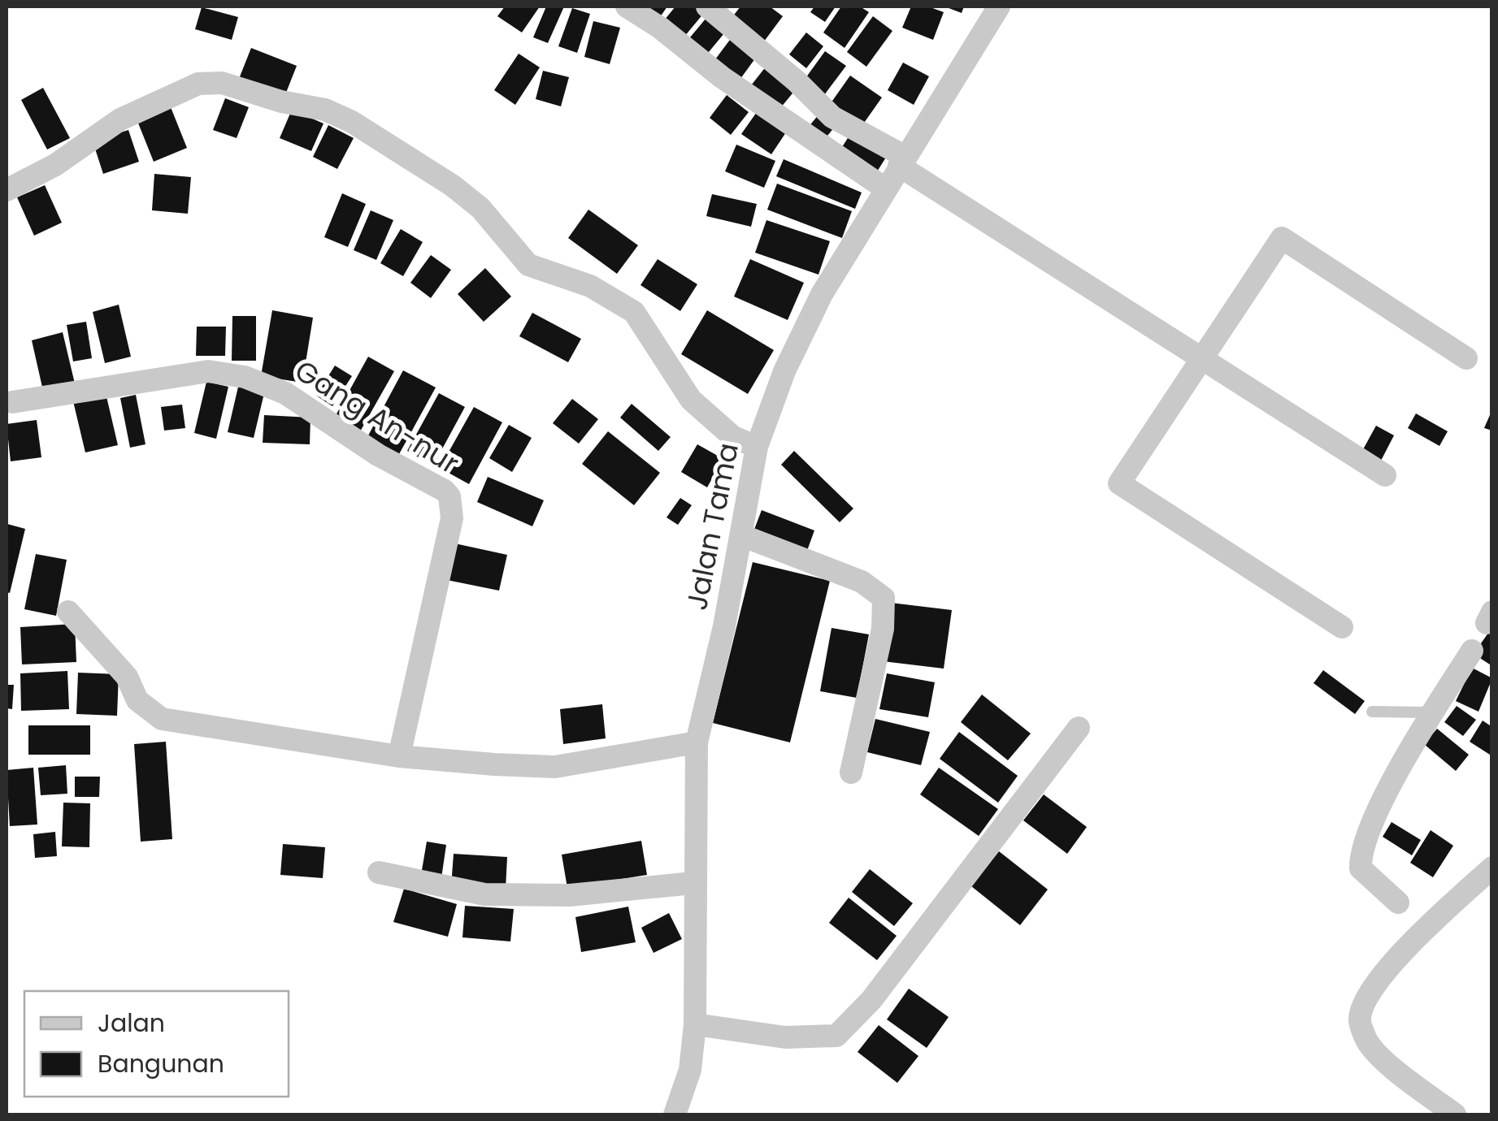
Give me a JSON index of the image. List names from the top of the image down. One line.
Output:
{"streets":{"street":["Gang An-nur","Jalan Tama"]},"legend":["Jalan","Bangunan"]}
